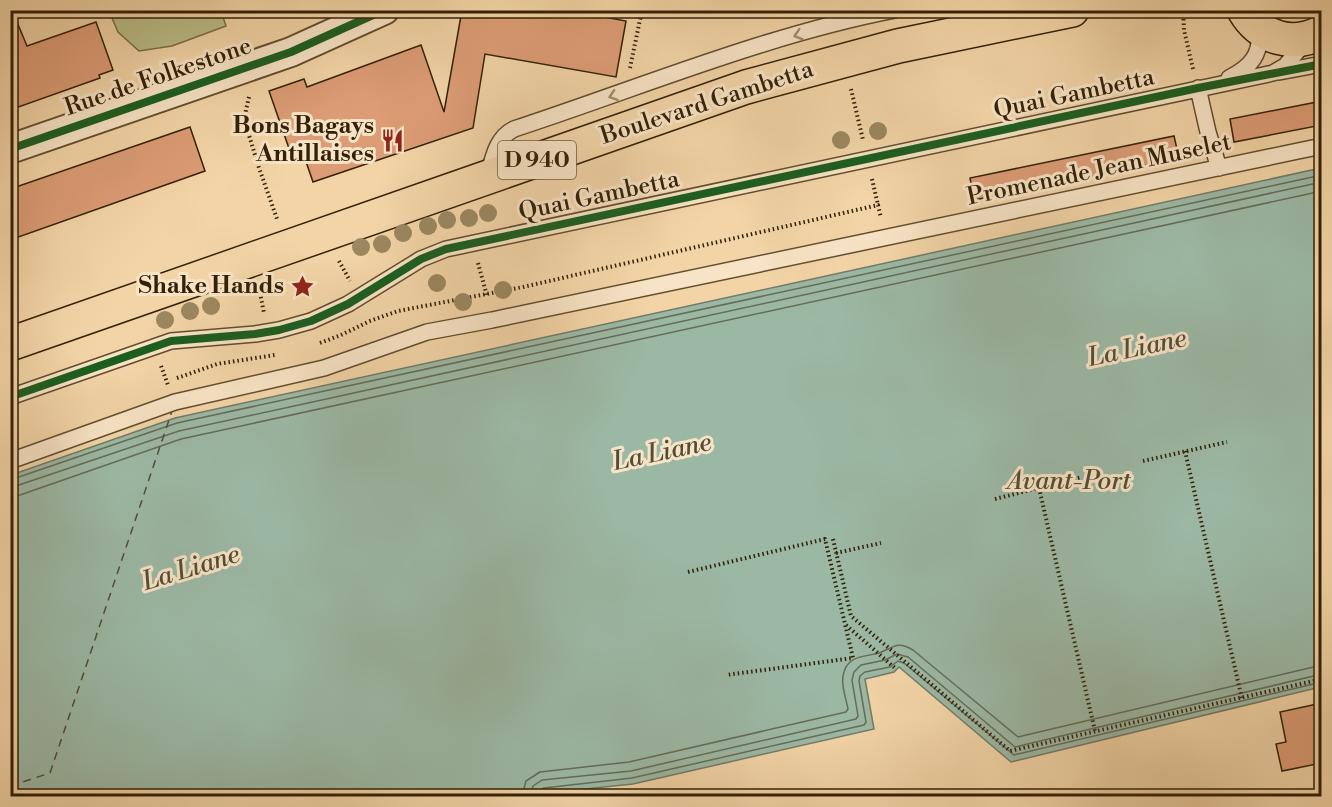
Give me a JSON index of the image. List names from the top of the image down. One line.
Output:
{"streets":{"main road":["Boulevard Gambetta","D 940"],"street":["Rue de Folkestone"],"lane":["Quai Gambetta","Promenade Jean Muselet"]},"water":["La Liane","Avant-Port"],"places":{"restaurant":["Bons Bagays Antillaises"],"place":["Shake Hands"]}}
